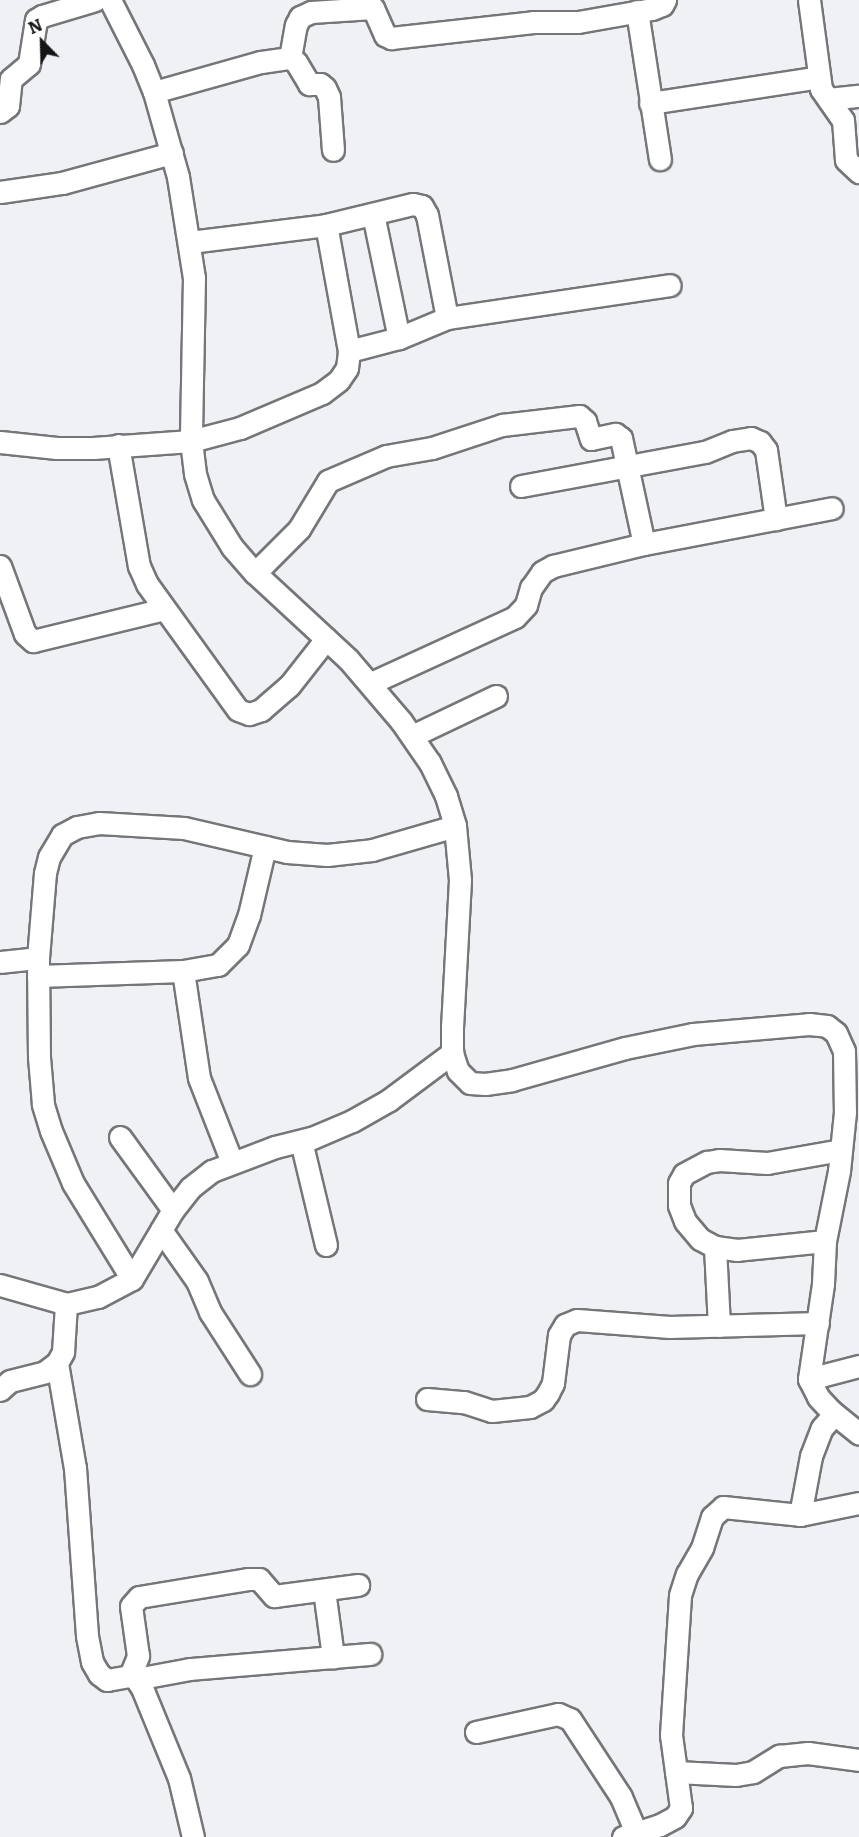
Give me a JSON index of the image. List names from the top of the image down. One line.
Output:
{"north":"top left"}
